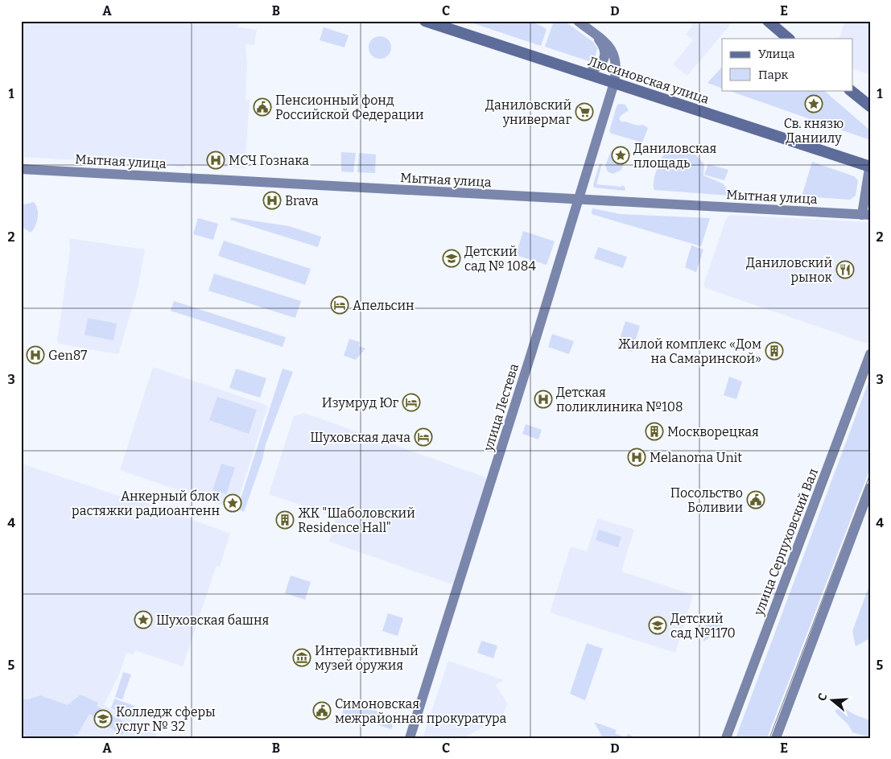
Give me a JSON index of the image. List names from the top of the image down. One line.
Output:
{"streets":{"main road":["Люсиновская улица","Мытная улица","улица Лестева","улица Серпуховский Вал"]},"crossings":[["Люсиновская улица","улица Лестева"],["Мытная улица","улица Лестева"]],"places":{"place":["Св. князю Даниилу","Даниловская площадь","Анкерный блок растяжки радиоантенн","Шуховская башня"],"public building":["Пенсионный фонд Российской Федерации","Посольство Боливии","Симоновская межрайонная прокуратура"],"supermarket":["Даниловский универмаг"],"hospital":["МСЧ Гознака","Brava","Gen87","Детская поликлиника №108","Melanoma Unit"],"school or university":["Детский сад № 1084","Детский сад №1170","Колледж сферы услуг № 32"],"restaurant":["Даниловский рынок"],"hotel":["Апельсин","Изумруд Юг","Шуховская дача"],"building":["Жилой комплекс «Дом на Самаринской»","Москворецкая","ЖК \"Шаболовский Residence Hall\""],"museum":["Интерактивный музей оружия"]},"legend":["Улица","Парк"],"north":"left","grid":{"columns":["A","B","C","D","E"],"rows":["1","2","3","4","5"]}}
